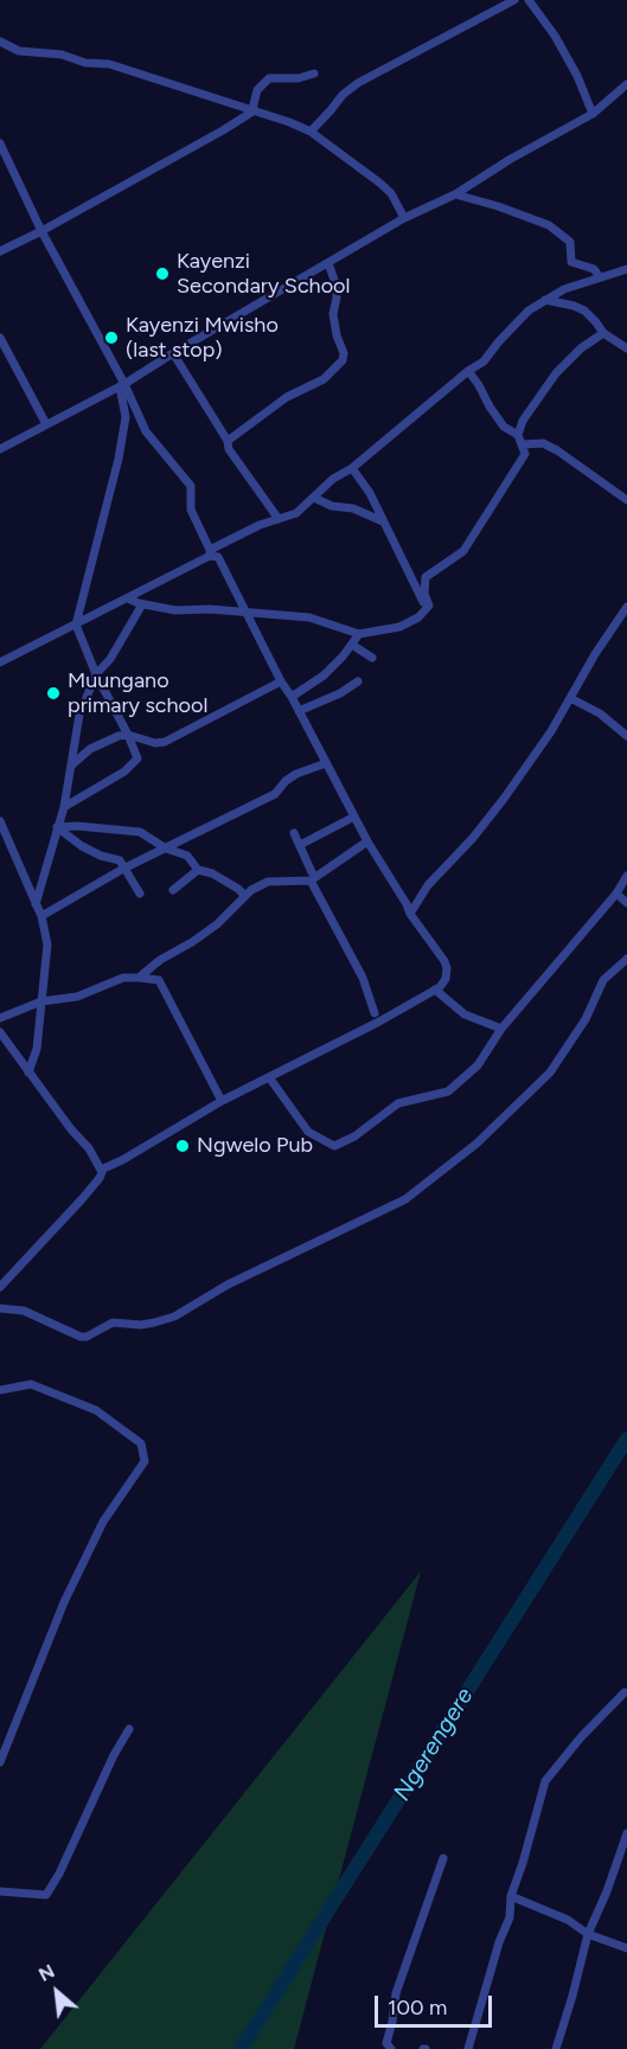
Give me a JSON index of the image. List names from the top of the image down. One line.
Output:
{"water":["Ngerengere"],"places":["Kayenzi Secondary School","Kayenzi Mwisho (last stop)","Muungano primary school","Ngwelo Pub"],"scale_bar":"100 m","north":"top left"}
